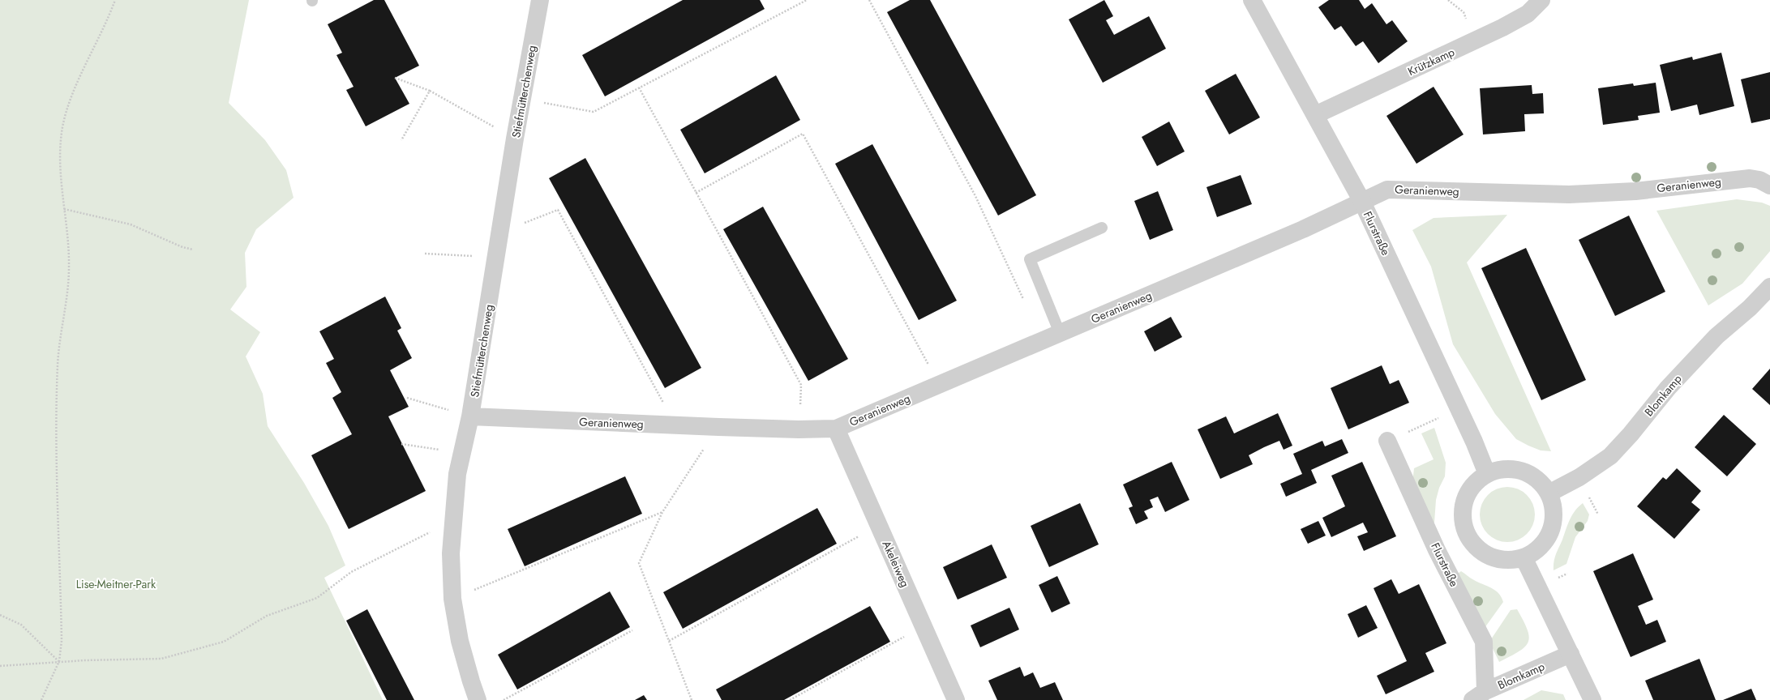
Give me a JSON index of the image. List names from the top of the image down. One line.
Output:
{"streets":{"street":["Krützkamp","Stiefmütterchenweg","Geranienweg","Flurstraße","Blomkamp","Akeleiweg"]},"crossings":[["Krützkamp","Flurstraße"],["Stiefmütterchenweg","Geranienweg"],["Geranienweg","Flurstraße"],["Geranienweg","Akeleiweg"],["Flurstraße","Blomkamp"]],"parks":["Lise-Meitner-Park"]}
